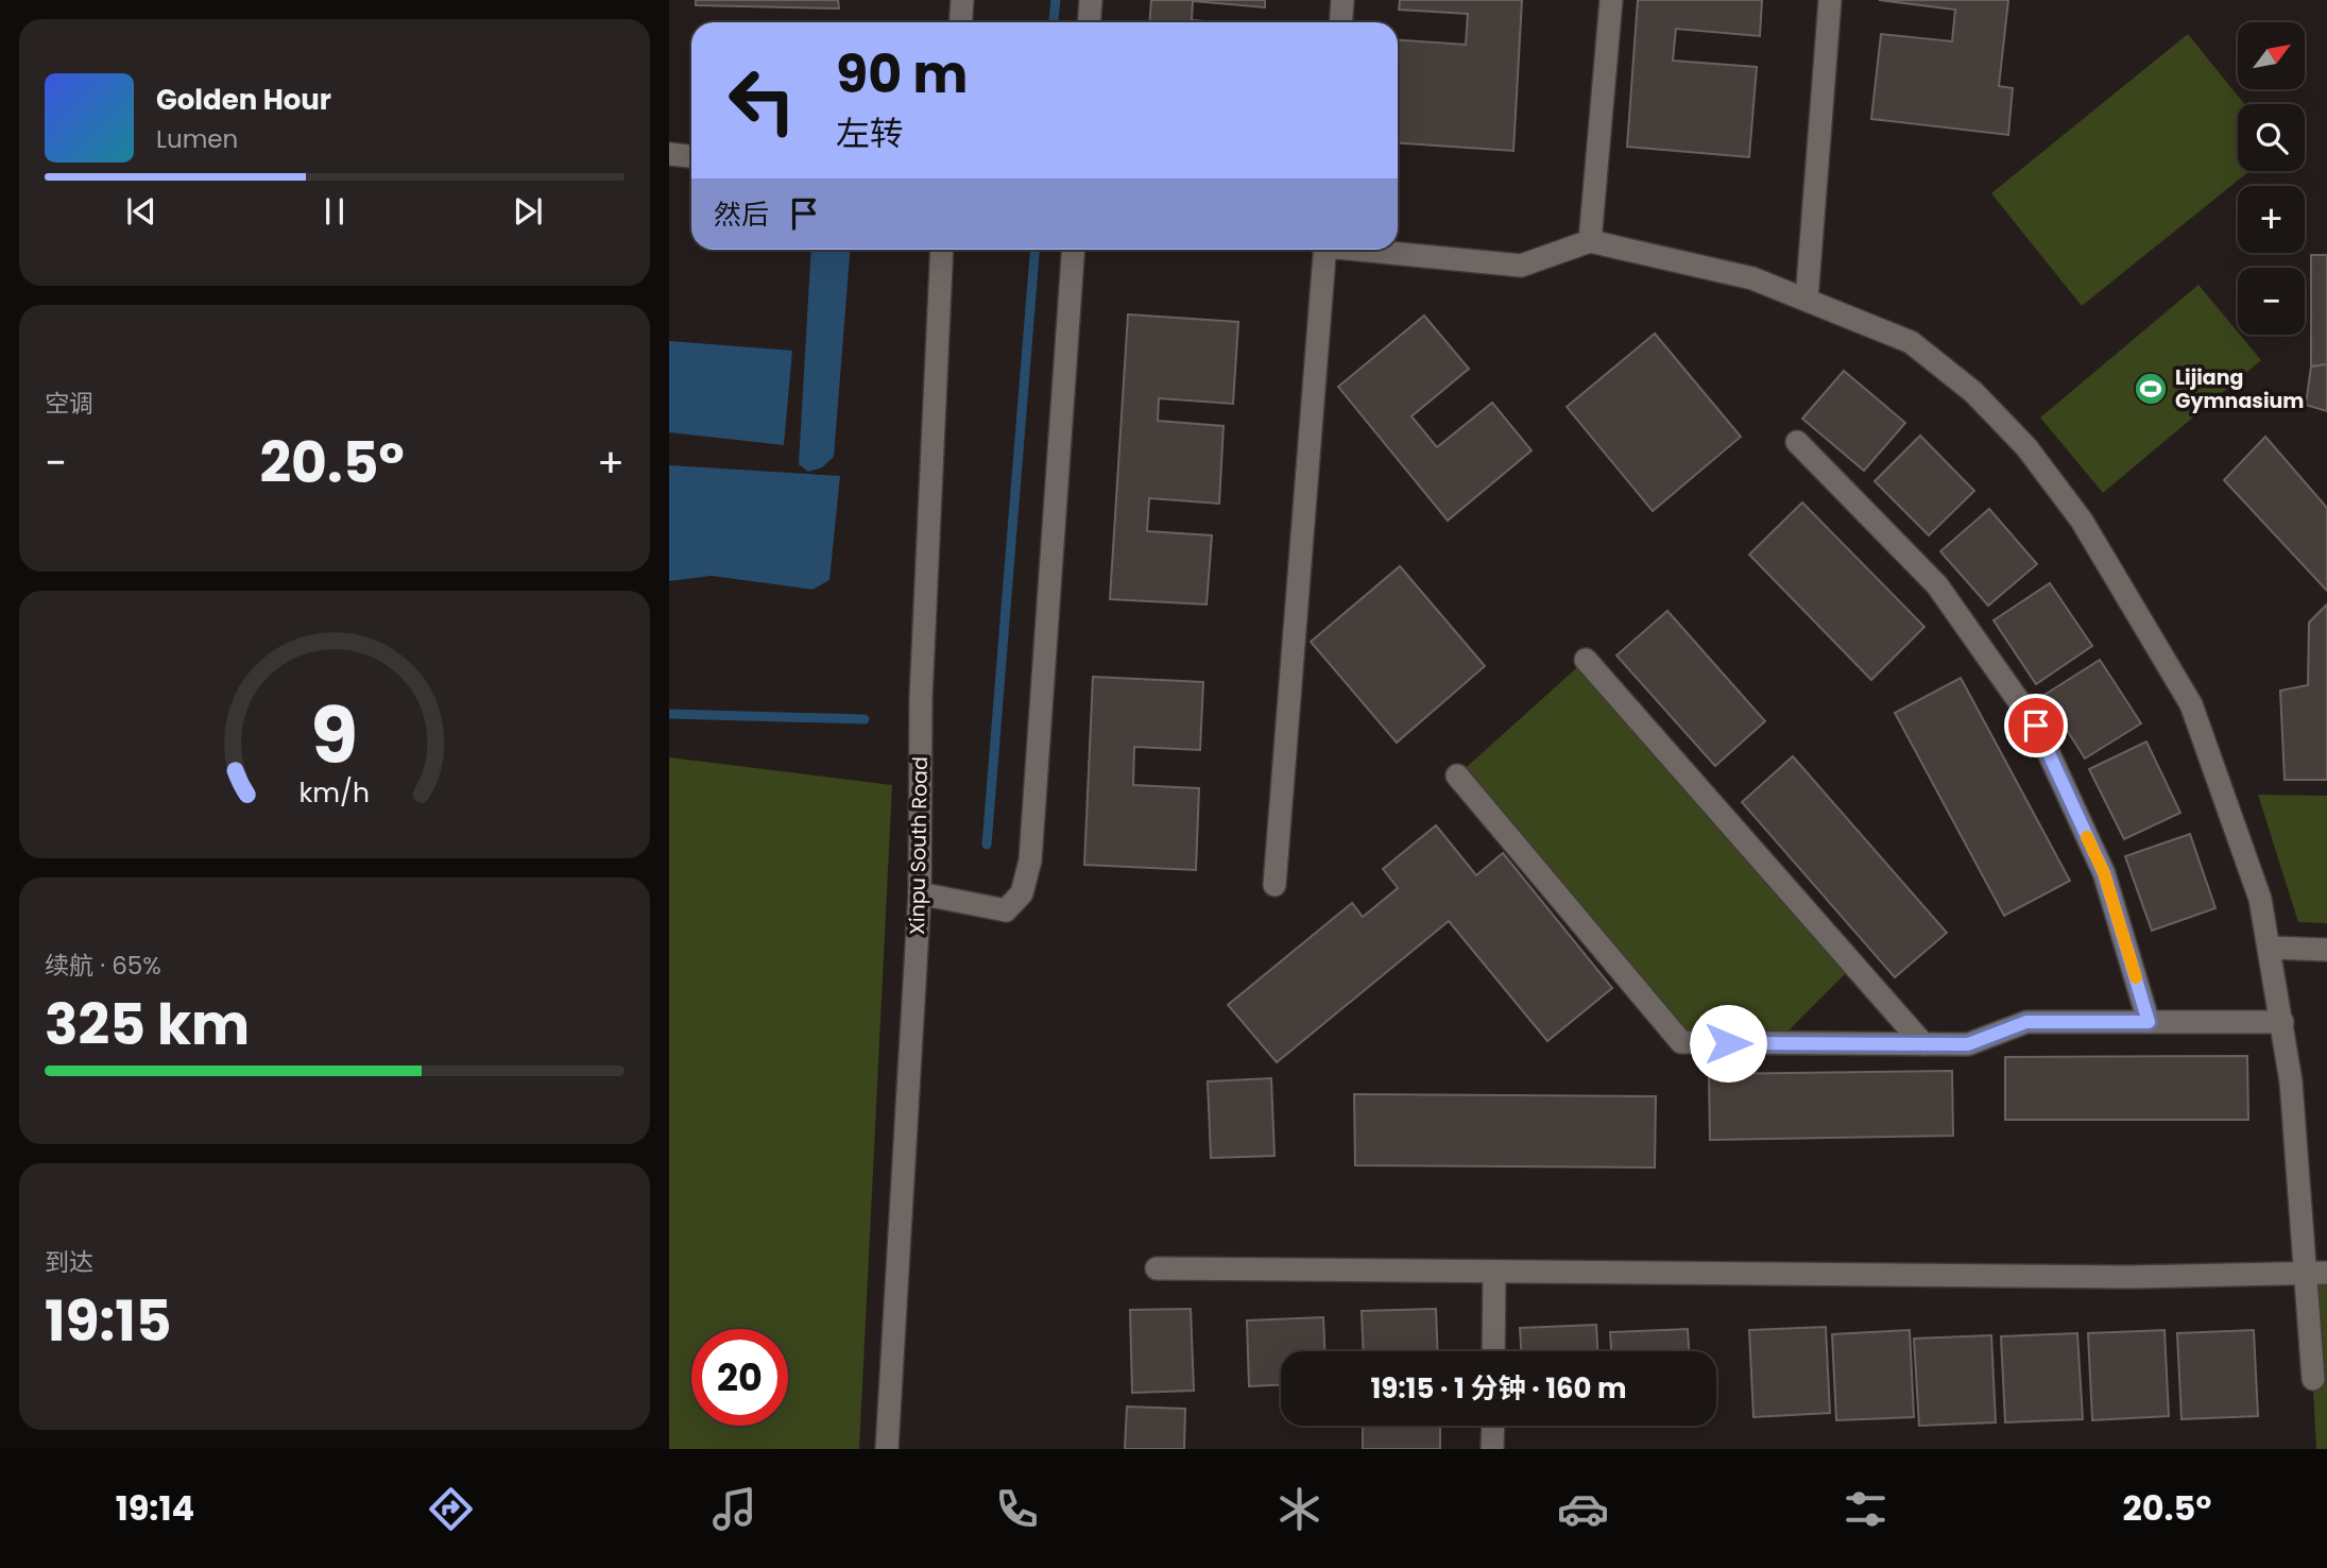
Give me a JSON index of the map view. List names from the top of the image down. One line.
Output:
{"streets":{"street":["Xinpu South Road"]},"places":{"sports":["Lijiang Gymnasium"]},"north":"top right","page":{"map_buttons":["+","−"],"turn":["90 m","左转"],"song":["Golden Hour","Lumen"],"then":"然后","tile":["空调",["续航 · 65%","325 km"],["到达","19:15"]],"heat":["−","20.5°","+"],"limit":"20","trip":"19:15 · 1 分钟 · 160 m","tabs":["19:14","20.5°"],"gauge":["9","km/h"]}}
